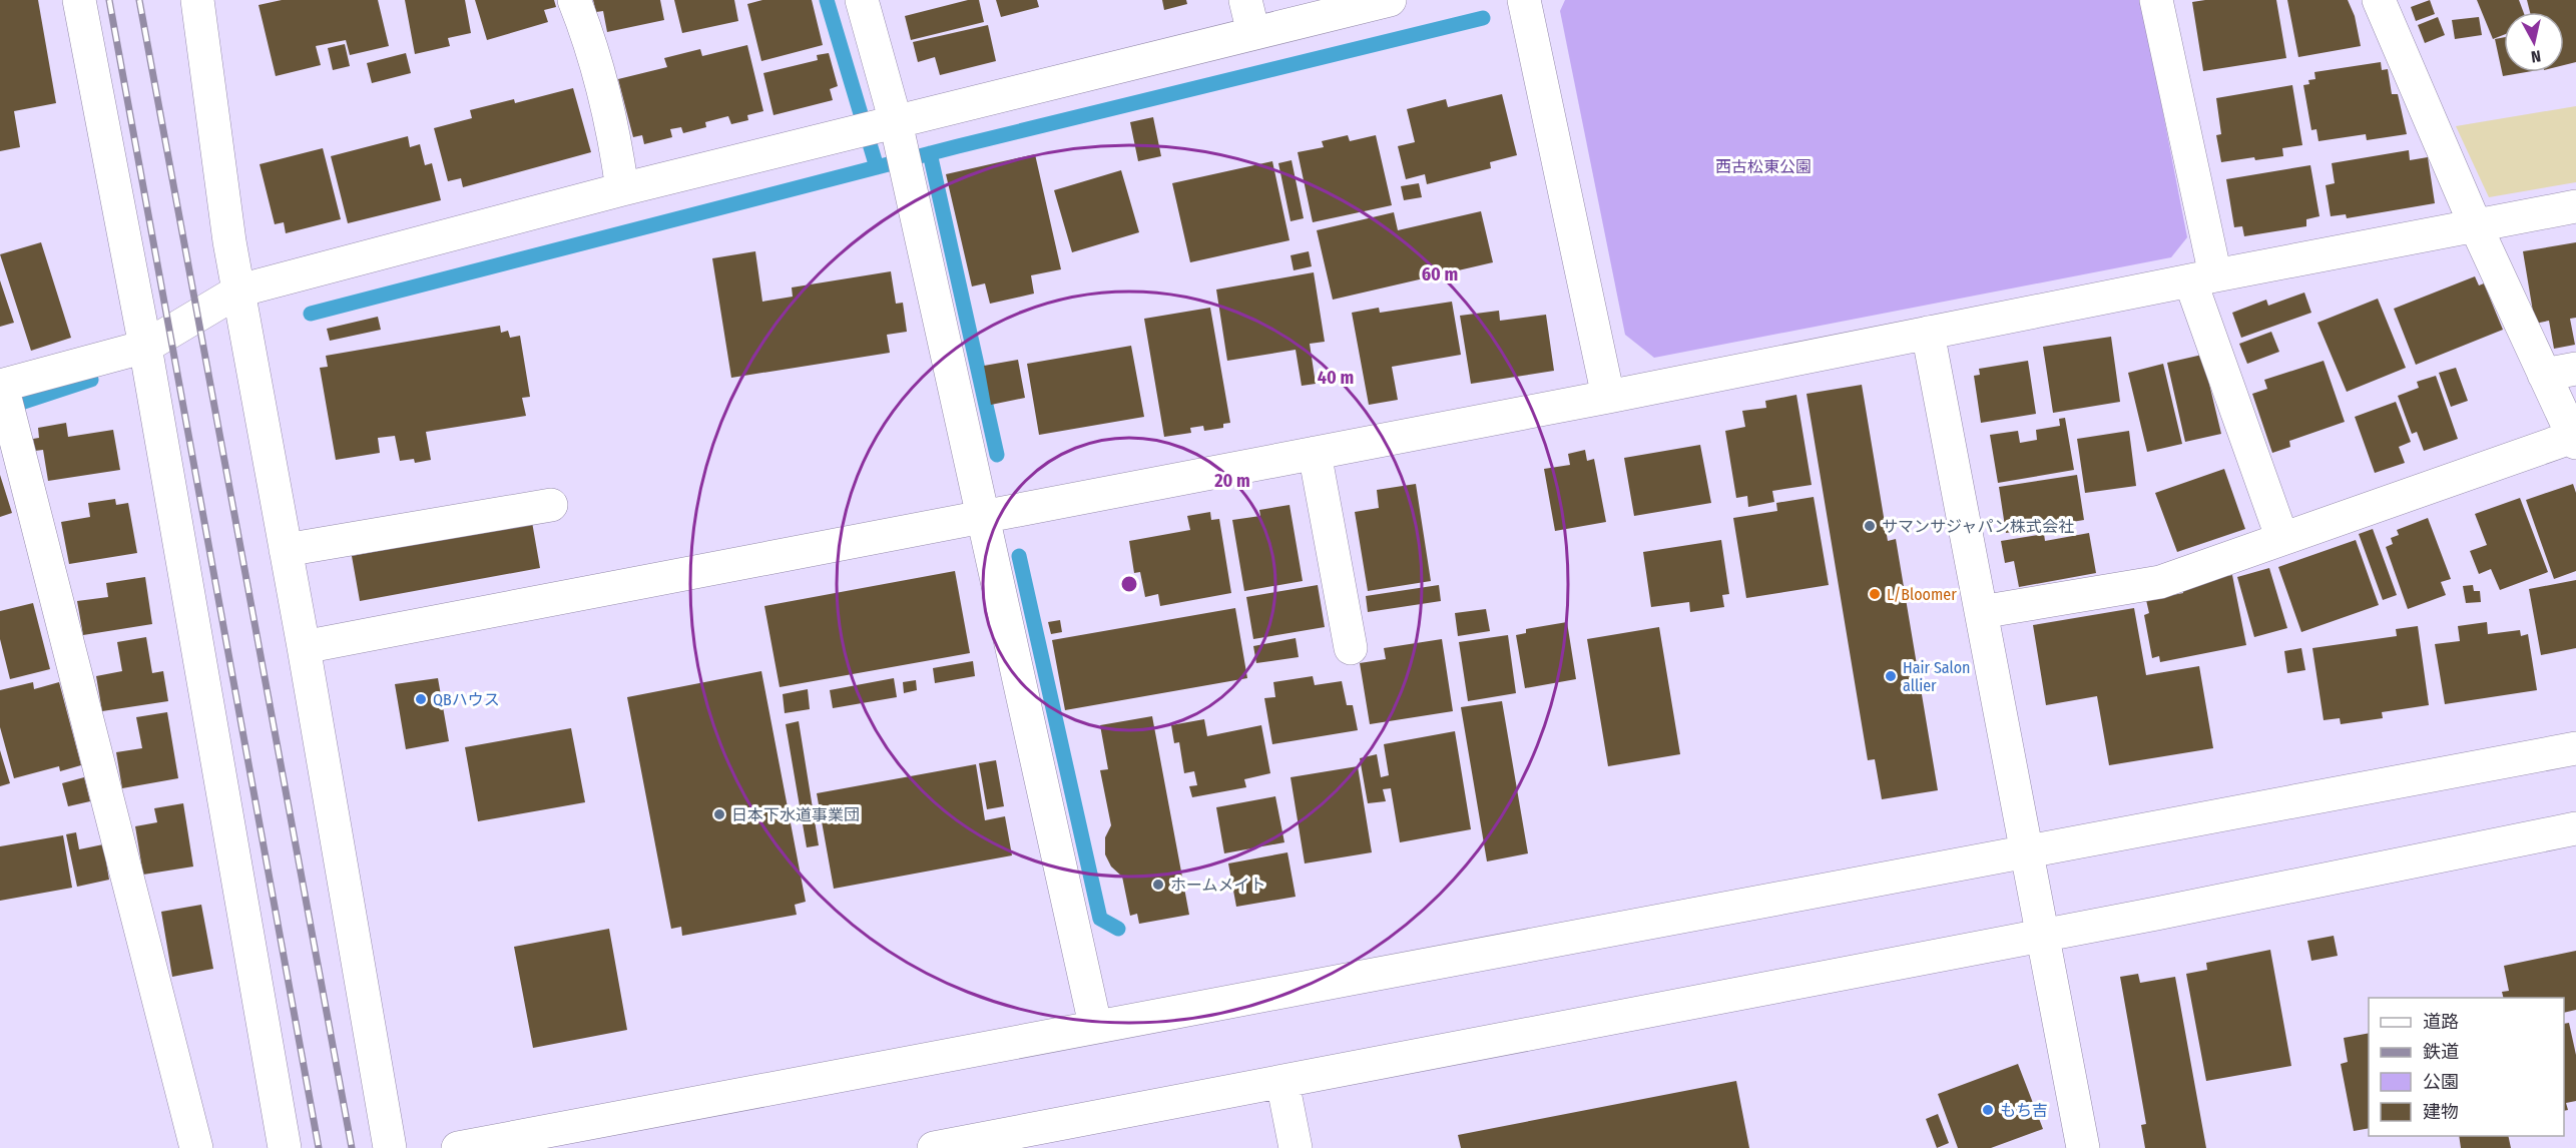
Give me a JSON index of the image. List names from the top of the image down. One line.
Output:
{"parks":["西古松東公園"],"places":["サマンサジャパン株式会社","L/Bloomer","Hair Salon allier","QBハウス","日本下水道事業団","ホームメイト","もち吉"],"legend":["道路","鉄道","公園","建物"],"north":"bottom","rings":["60 m","40 m","20 m"]}
